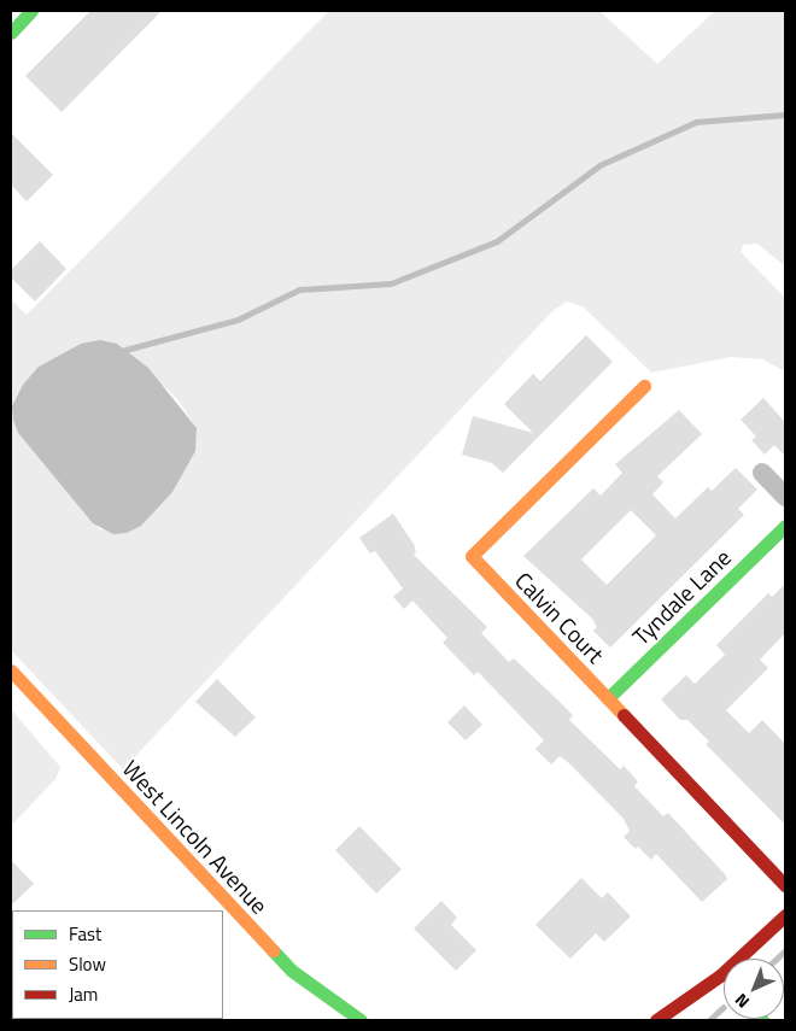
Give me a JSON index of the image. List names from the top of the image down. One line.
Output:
{"streets":{"street":["Tyndale Lane","Calvin Court","West Lincoln Avenue"]},"crossings":[["Tyndale Lane","Calvin Court"]],"legend":["Fast","Slow","Jam"],"north":"bottom left"}
